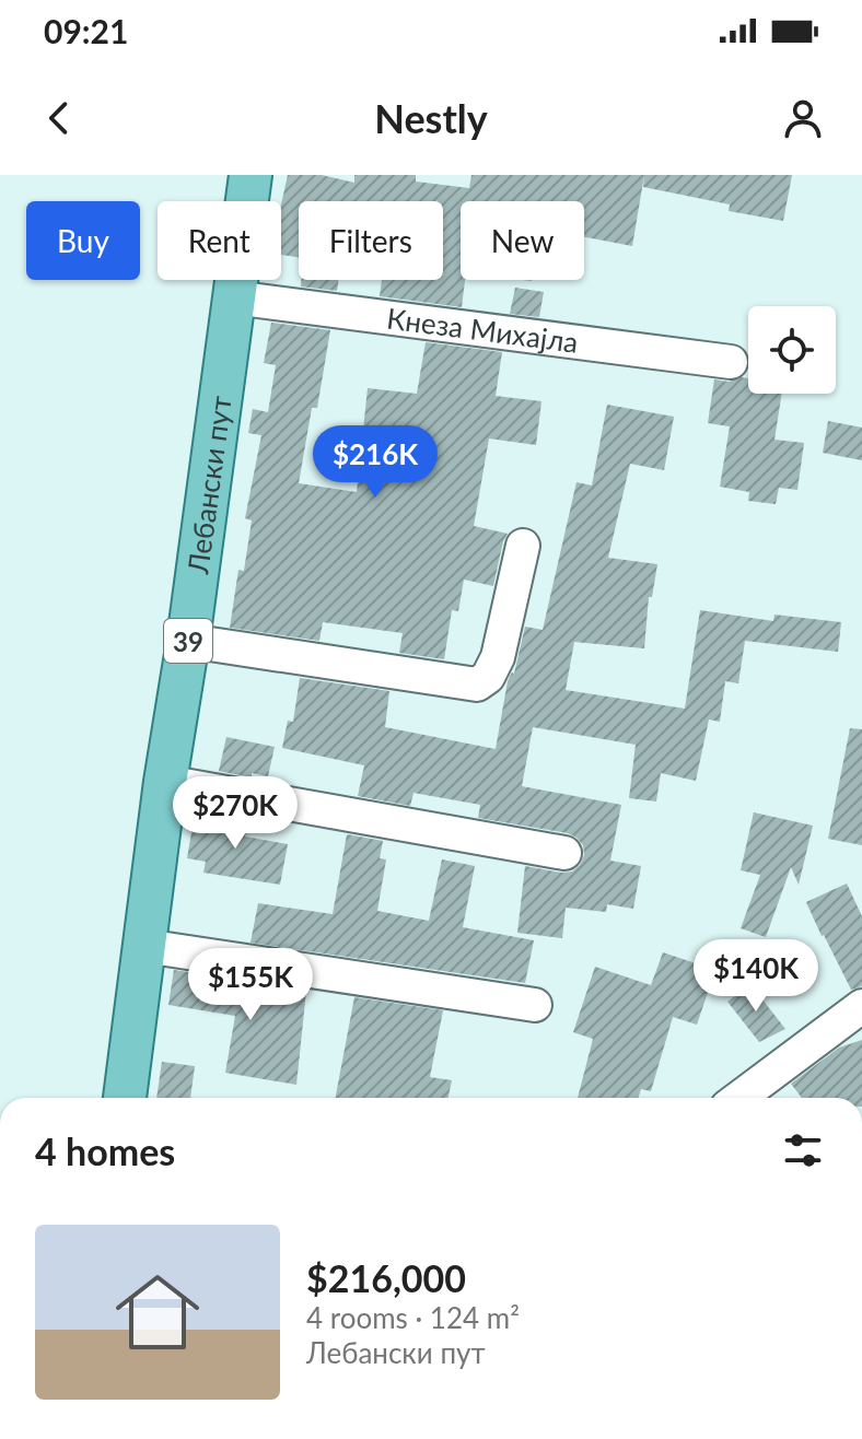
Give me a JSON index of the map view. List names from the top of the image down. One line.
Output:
{"streets":{"main road":["Лебански пут","39"],"street":["Кнеза Михајла"]},"crossings":[["Кнеза Михајла","Лебански пут"]],"page":{"status":"09:21","header":"Nestly","chip":["Buy","Rent","Filters","New"],"price":["$216K","$270K","$140K","$155K"],"heading":"4 homes","list":[{"name":"$216,000","note":"4 rooms · 124 m² · Лебански пут"}]}}
